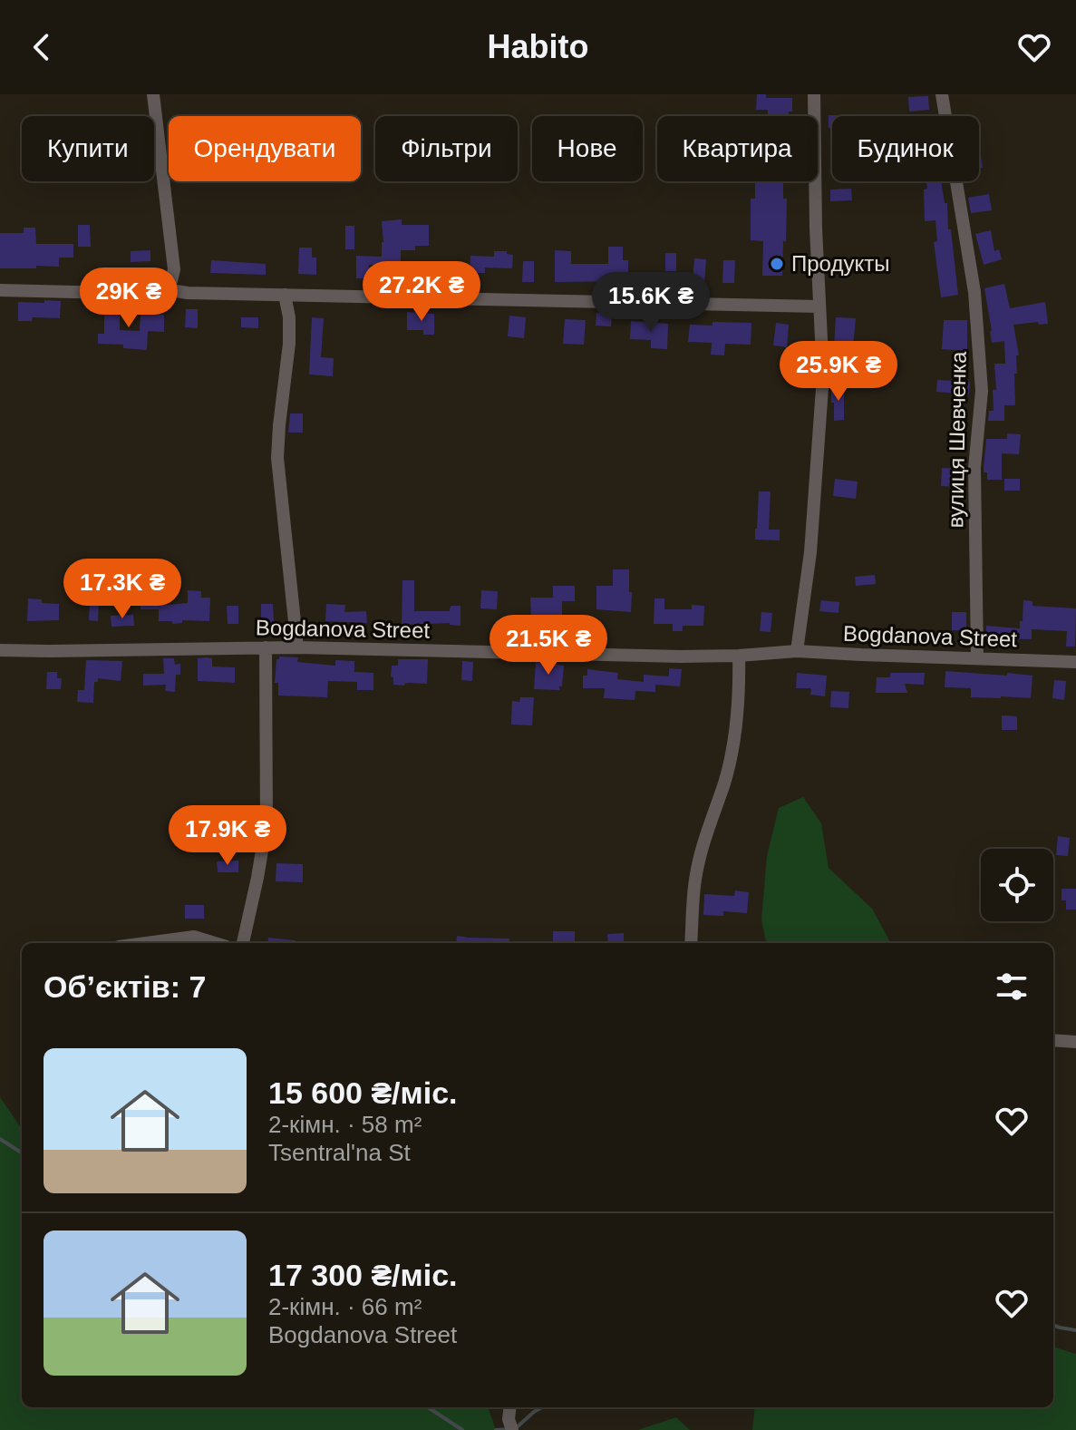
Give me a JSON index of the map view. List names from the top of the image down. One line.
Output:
{"streets":{"street":["вулиця Шевченка","Bogdanova Street"]},"crossings":[["вулиця Шевченка","Bogdanova Street"]],"places":["Продукты"],"page":{"header":"Habito","chip":["Купити","Орендувати","Фільтри","Нове","Квартира","Будинок"],"price":["27.2K ₴","29K ₴","15.6K ₴","25.9K ₴","17.3K ₴","21.5K ₴","17.9K ₴"],"heading":"Об’єктів: 7","list":[{"name":"15 600 ₴/міс.","note":"2-кімн. · 58 m² · Tsentral'na St"},{"name":"17 300 ₴/міс.","note":"2-кімн. · 66 m² · Bogdanova Street"}]}}
